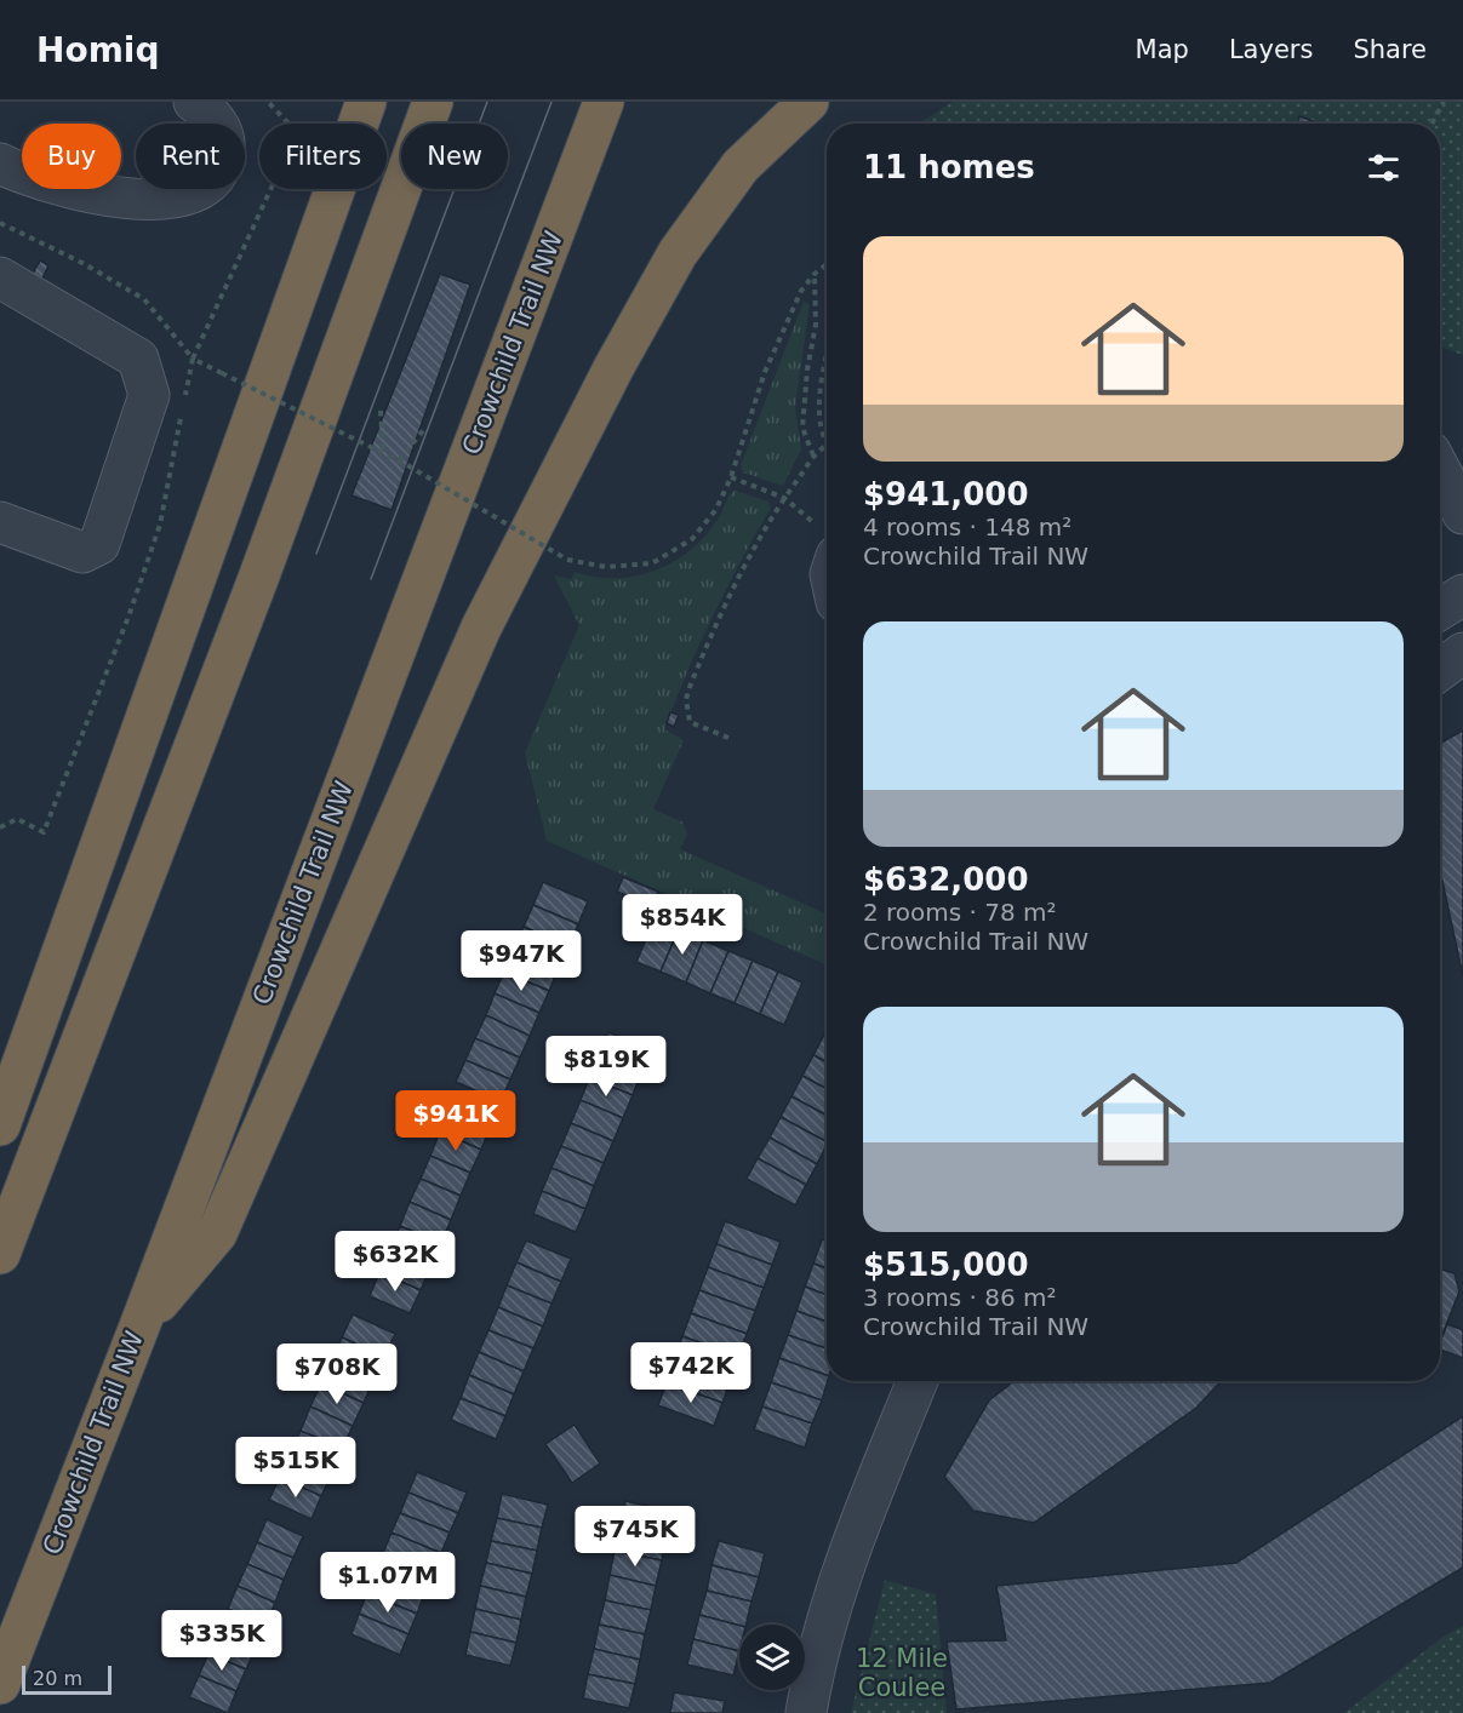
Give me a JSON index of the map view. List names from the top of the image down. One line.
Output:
{"streets":{"highway":["Crowchild Trail NW"]},"parks":["12 Mile Coulee"],"scale_bar":"20 m","page":{"header":"Homiq","nav":["Map","Layers","Share"],"chip":["Buy","Rent","Filters","New"],"heading":"11 homes","list":[{"name":"$941,000","note":"4 rooms · 148 m² · Crowchild Trail NW"},{"name":"$632,000","note":"2 rooms · 78 m² · Crowchild Trail NW"},{"name":"$515,000","note":"3 rooms · 86 m² · Crowchild Trail NW"}],"price":["$854K","$947K","$819K","$941K","$632K","$742K","$708K","$515K","$745K","$1.07M","$335K"],"scale":"20 m"}}
